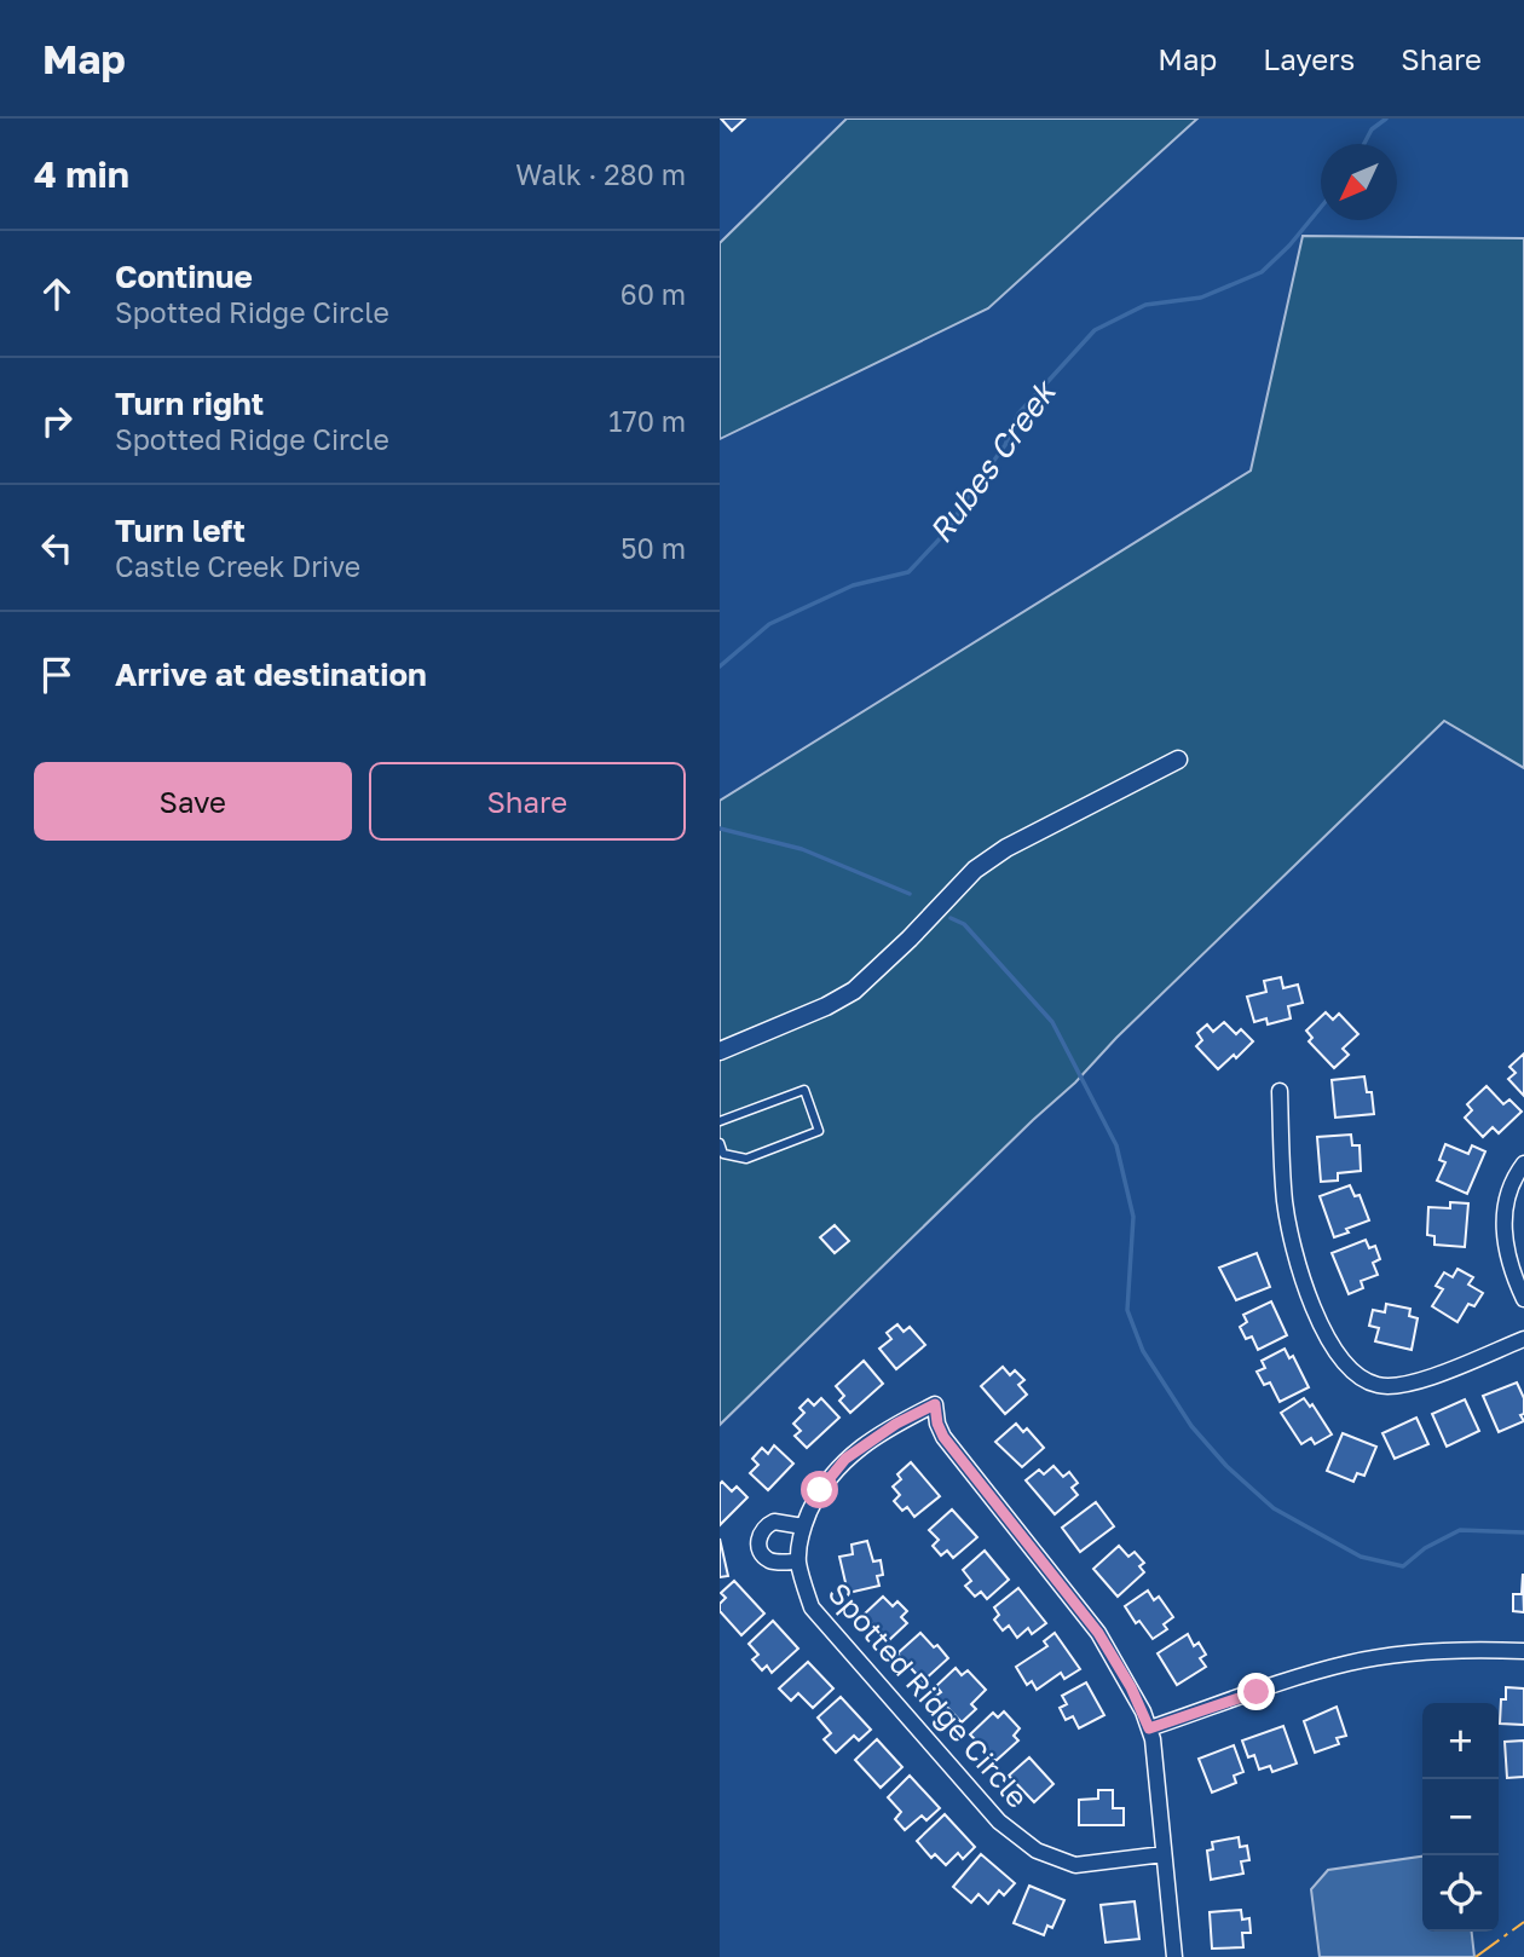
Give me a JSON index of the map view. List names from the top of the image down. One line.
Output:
{"streets":{"street":["Spotted Ridge Circle"]},"water":["Rubes Creek"],"north":"bottom left","page":{"header":"Map","nav":["Map","Layers","Share"],"heading":["4 min","Walk · 280 m"],"list":[["Continue","Spotted Ridge Circle","60 m"],["Turn right","Spotted Ridge Circle","170 m"],["Turn left","Castle Creek Drive","50 m"],"Arrive at destination"],"buttons":["Save","Share"],"map_buttons":["+","−"]}}
